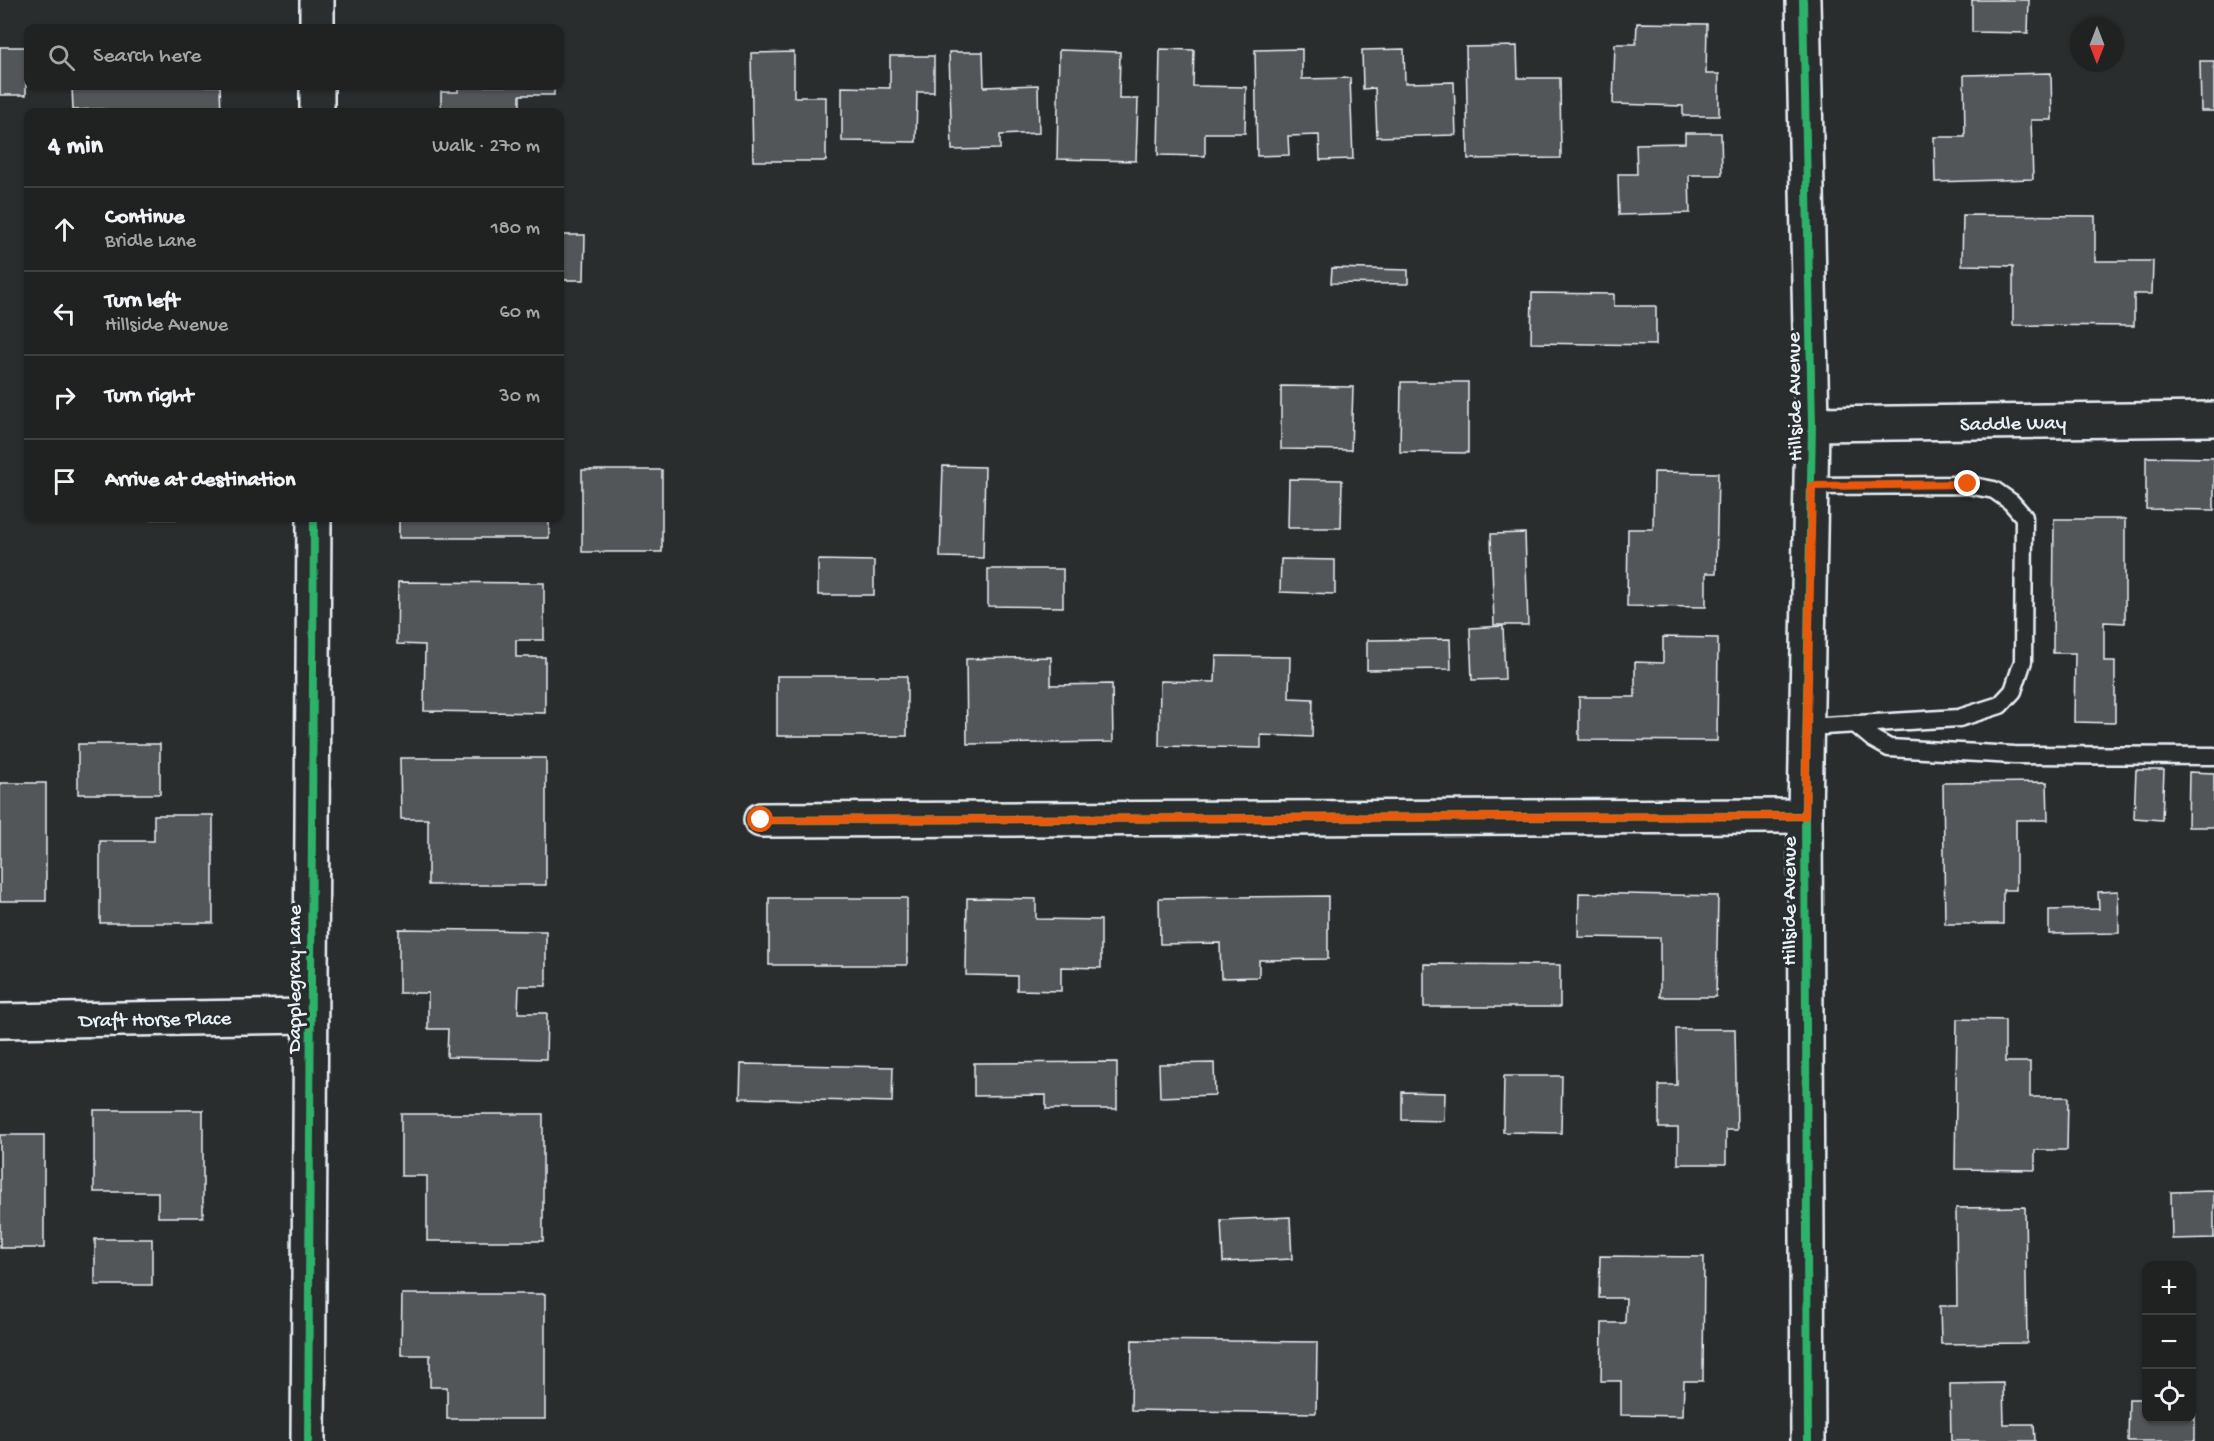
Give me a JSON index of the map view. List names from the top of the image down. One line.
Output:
{"streets":{"street":["Hillside Avenue","Saddle Way","Dapplegray Lane","Draft Horse Place"]},"crossings":[["Hillside Avenue","Saddle Way"],["Dapplegray Lane","Draft Horse Place"]],"north":"bottom","page":{"search":"Search here","heading":["4 min","Walk · 270 m"],"list":[["Continue","Bridle Lane","180 m"],["Turn left","Hillside Avenue","60 m"],["Turn right","30 m"],"Arrive at destination"],"map_buttons":["+","−"]}}
